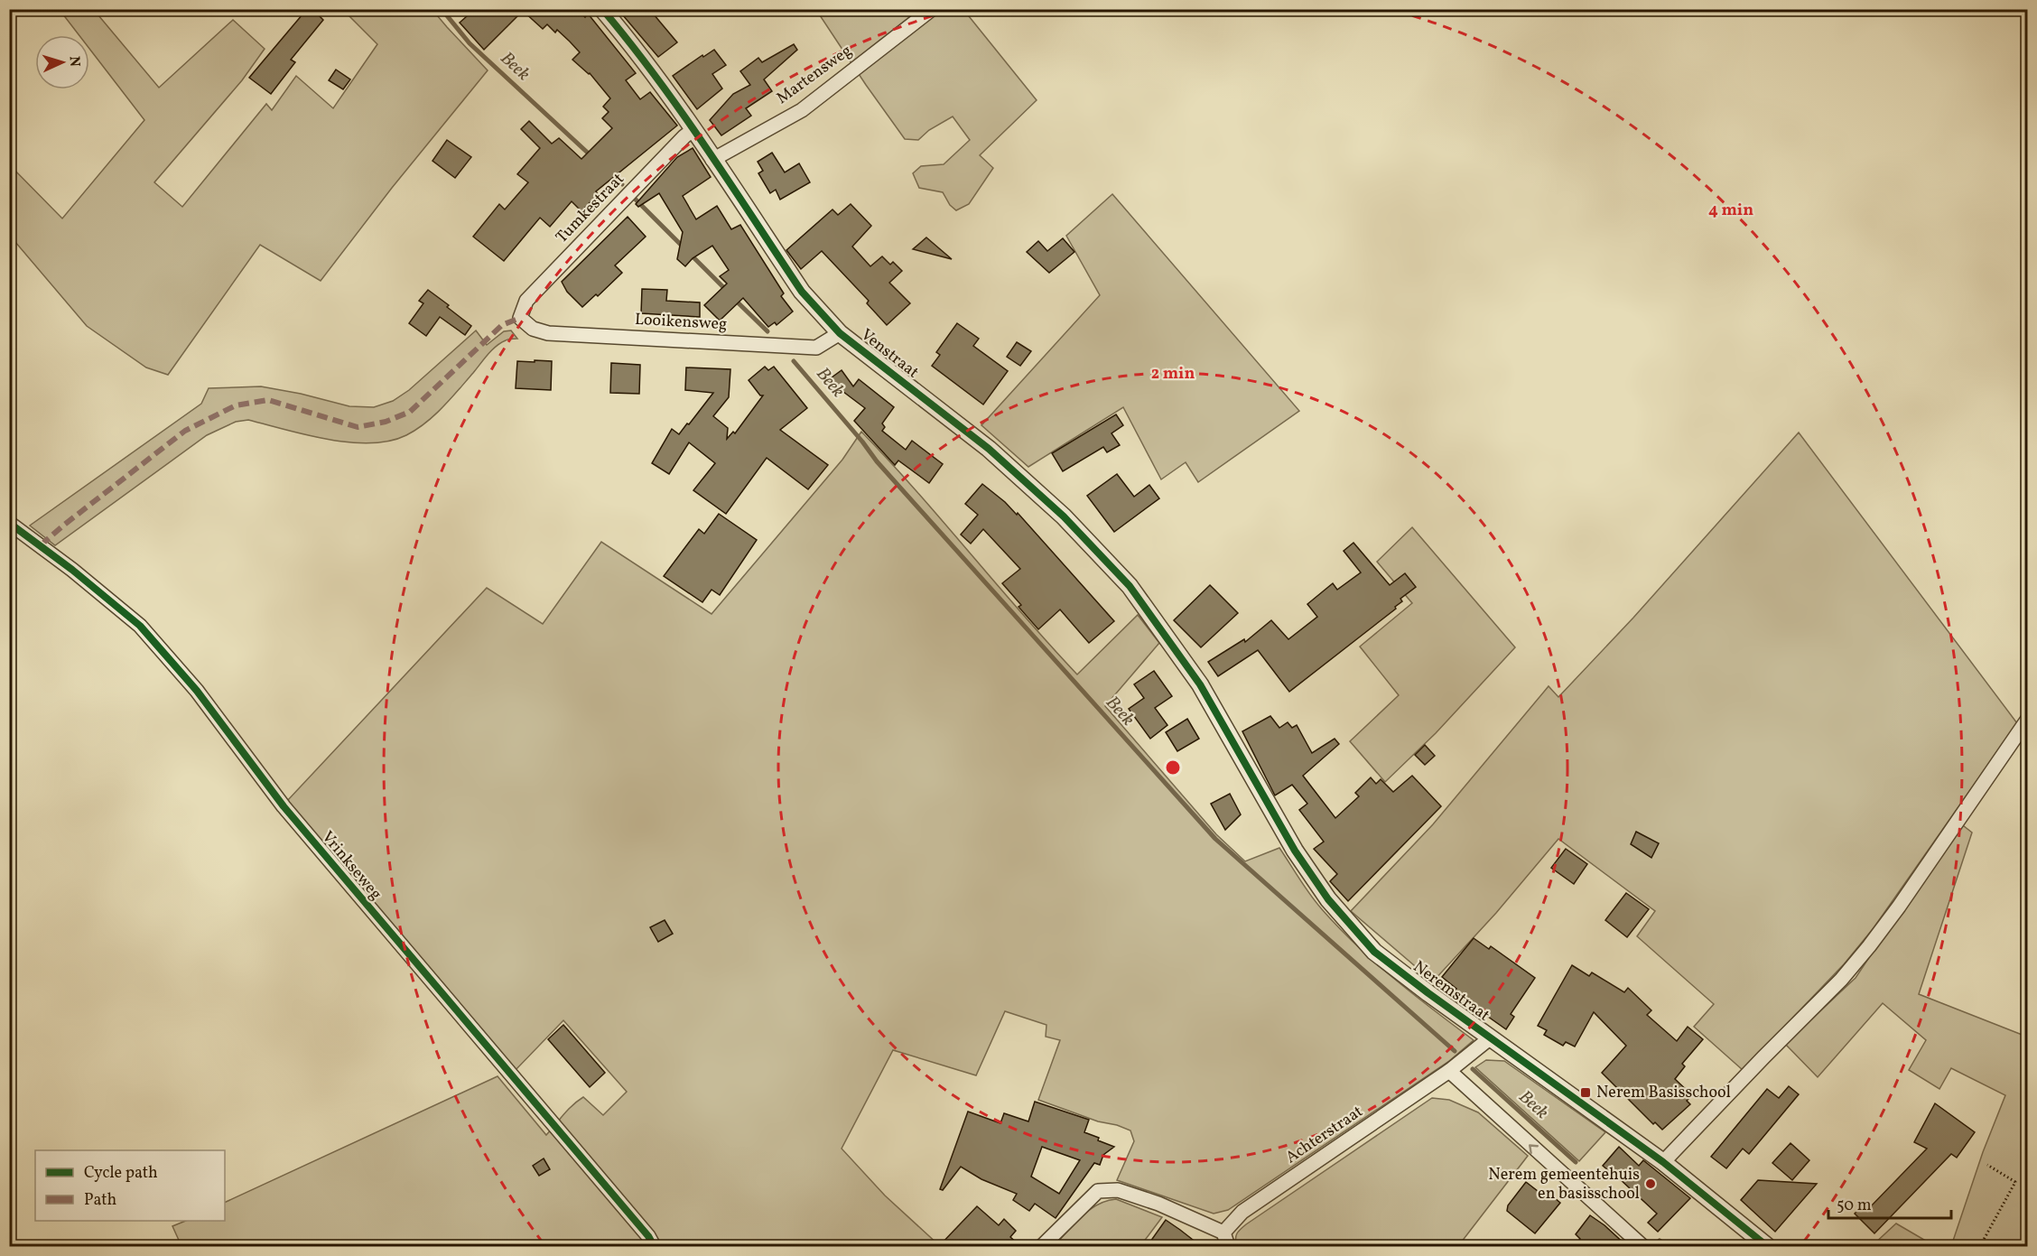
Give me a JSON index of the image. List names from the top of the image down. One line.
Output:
{"streets":{"street":["Martensweg","Tumkestraat","Looikensweg","Venstraat","Vrinkseweg","Neremstraat","Achterstraat"]},"crossings":[["Martensweg","Venstraat"],["Tumkestraat","Looikensweg"],["Tumkestraat","Venstraat"],["Looikensweg","Venstraat"],["Venstraat","Neremstraat"],["Neremstraat","Achterstraat"]],"water":["Beek"],"places":{"transit":["Nerem Basisschool"],"other":["Nerem gemeentehuis en basisschool"]},"legend":["Cycle path","Path"],"scale_bar":"50 m","north":"right","rings":["4 min","2 min"]}
